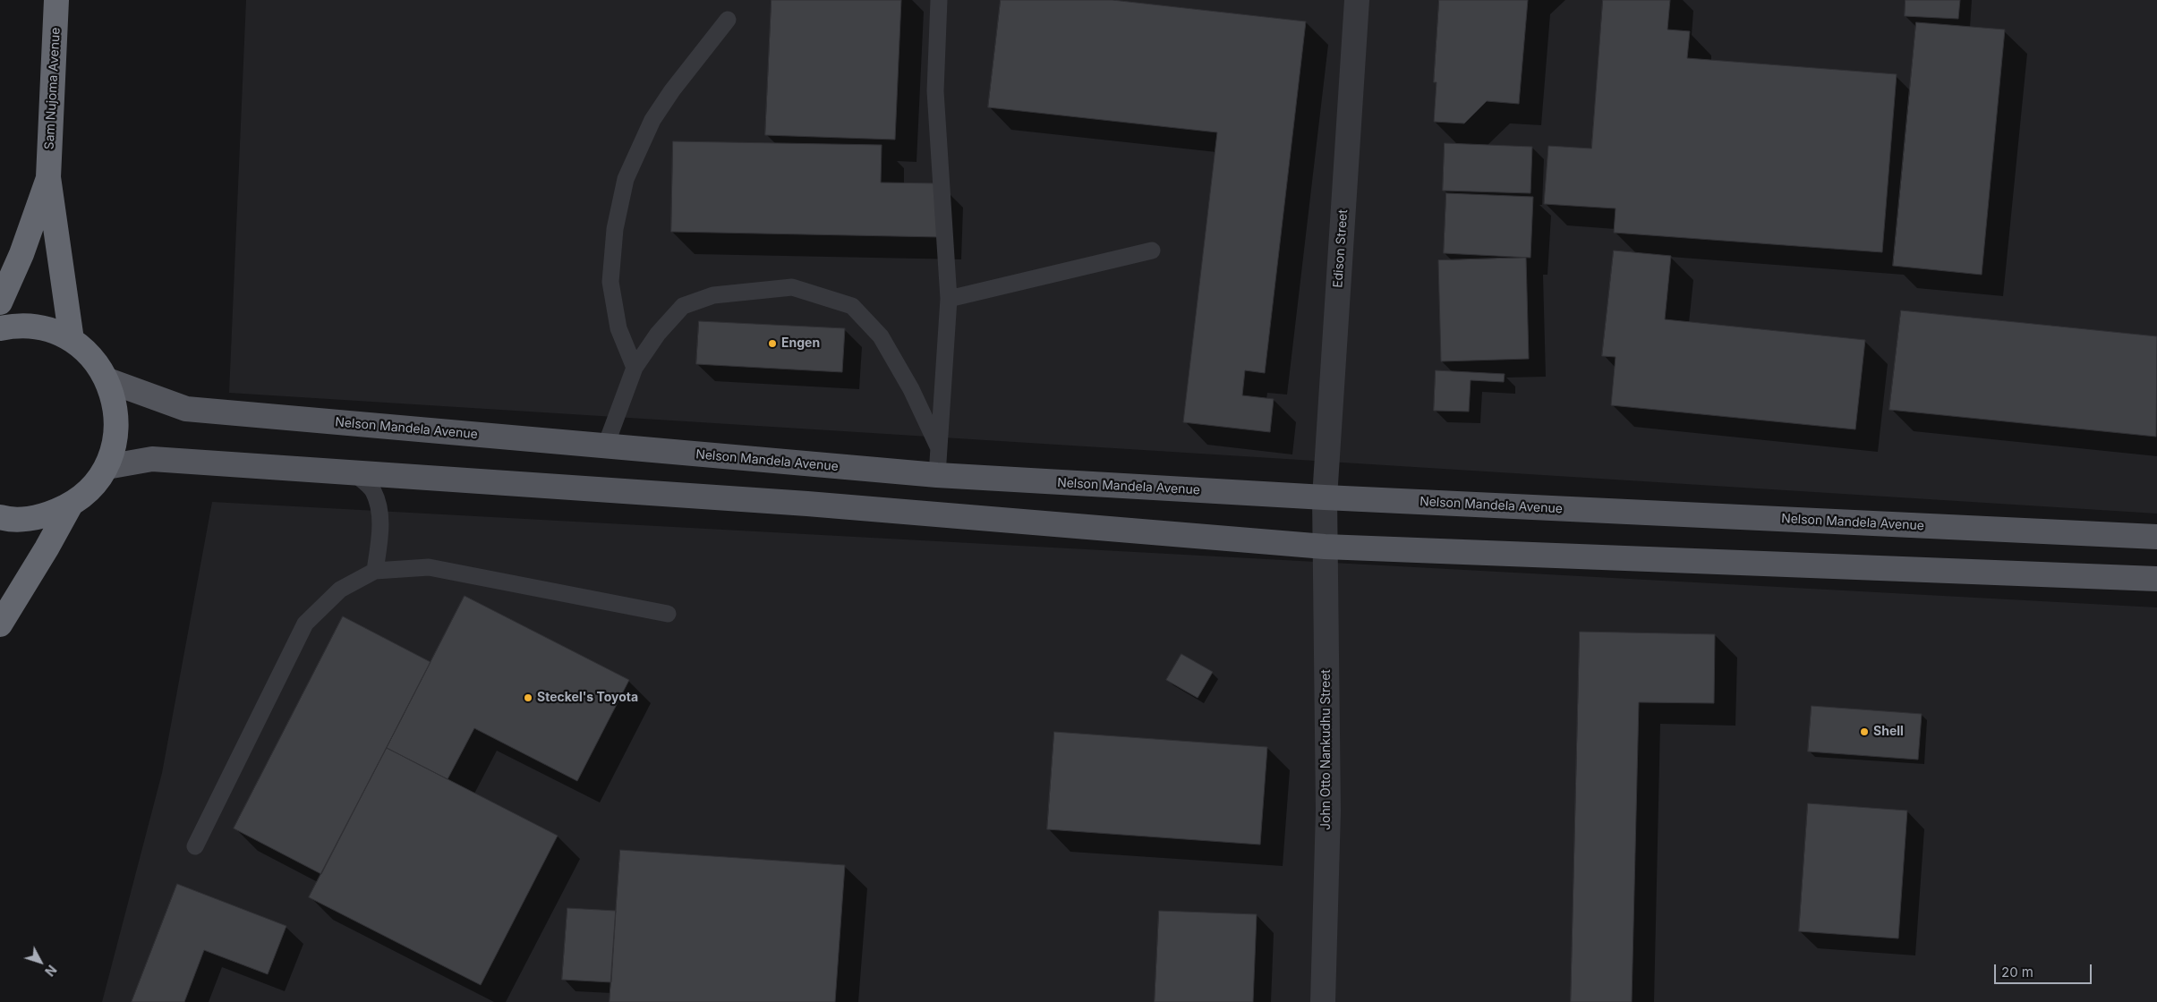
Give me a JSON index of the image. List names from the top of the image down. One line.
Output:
{"streets":{"highway":["Sam Nujoma Avenue"],"main road":["Nelson Mandela Avenue"],"street":["Edison Street","John Otto Nankudhu Street"]},"crossings":[["Edison Street","Nelson Mandela Avenue"],["Edison Street","John Otto Nankudhu Street"],["Nelson Mandela Avenue","John Otto Nankudhu Street"]],"places":["Engen","Steckel's Toyota","Shell"],"scale_bar":"20 m","north":"bottom right"}
